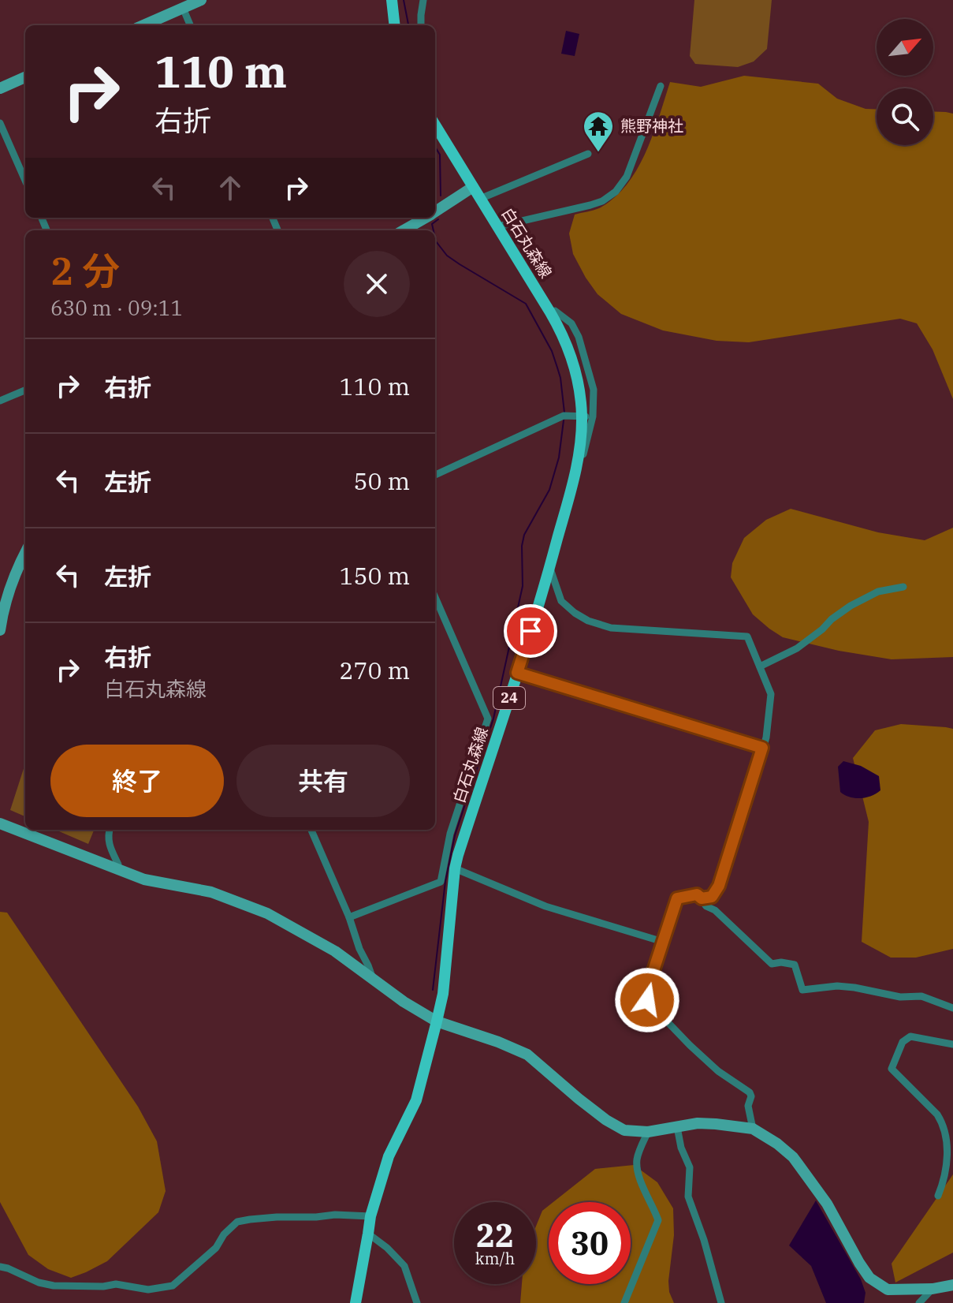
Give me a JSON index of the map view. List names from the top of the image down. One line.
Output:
{"streets":{"main road":["白石丸森線","24"]},"places":{"temple":["熊野神社"]},"north":"top right","page":{"turn":["110 m","右折"],"heading":["2 分","630 m · 09:11"],"list":[{"name":"右折","value":"110 m"},{"name":"左折","value":"50 m"},{"name":"左折","value":"150 m"},{"name":"右折","note":"白石丸森線","value":"270 m"}],"buttons":["終了","共有"],"speed":"22 km/h","limit":"30"}}
